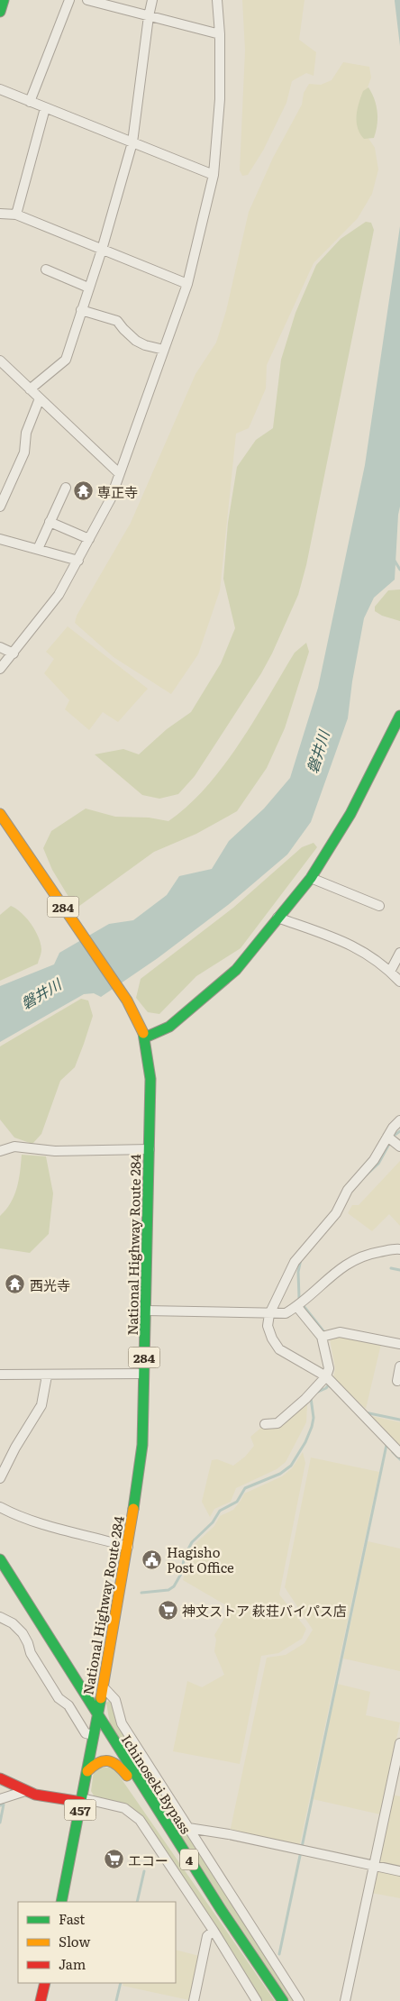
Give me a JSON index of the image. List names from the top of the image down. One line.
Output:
{"streets":{"main road":["284","National Highway Route 284","Ichinoseki Bypass","457","4"]},"crossings":[["National Highway Route 284","Ichinoseki Bypass"],["National Highway Route 284","457"],["Ichinoseki Bypass","457"]],"water":["磐井川"],"places":{"temple":["専正寺","西光寺"],"public building":["Hagisho Post Office"],"supermarket":["神文ストア 萩荘バイパス店","エコー"]},"legend":["Fast","Slow","Jam"]}
